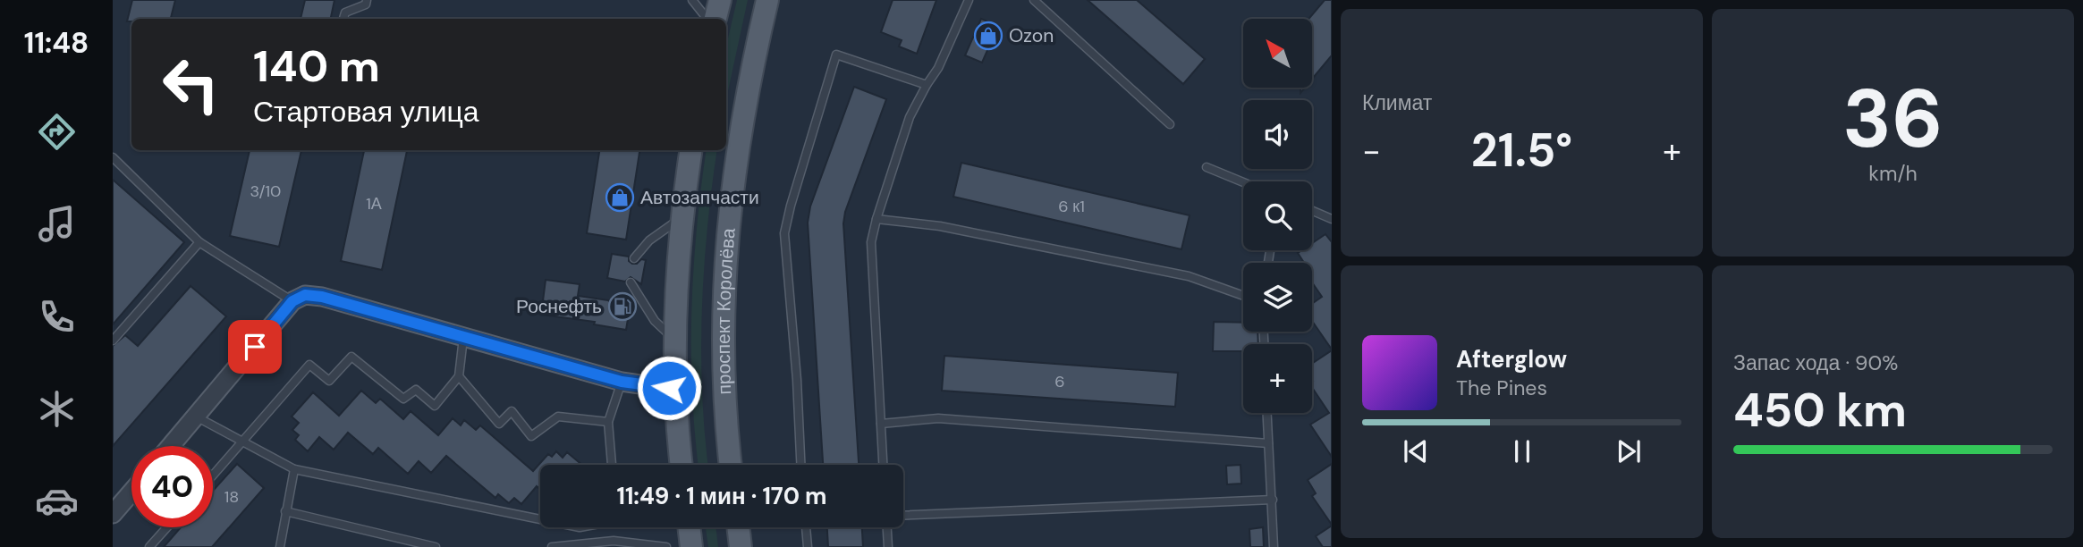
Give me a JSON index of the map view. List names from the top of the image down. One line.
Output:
{"streets":{"main road":["проспект Королёва"]},"places":{"shop":["Ozon","Автозапчасти"],"fuel station":["Роснефть"]},"house_numbers":["3/10","1А","6 к1","6","18"],"north":"top left","page":{"tabs":"11:48","tile":["Климат",["36","km/h"],["Запас хода · 90%","450 km"]],"map_buttons":"+","turn":["140 m","Стартовая улица"],"heat":["−","21.5°","+"],"song":["Afterglow","The Pines"],"limit":"40","trip":"11:49 · 1 мин · 170 m"}}
